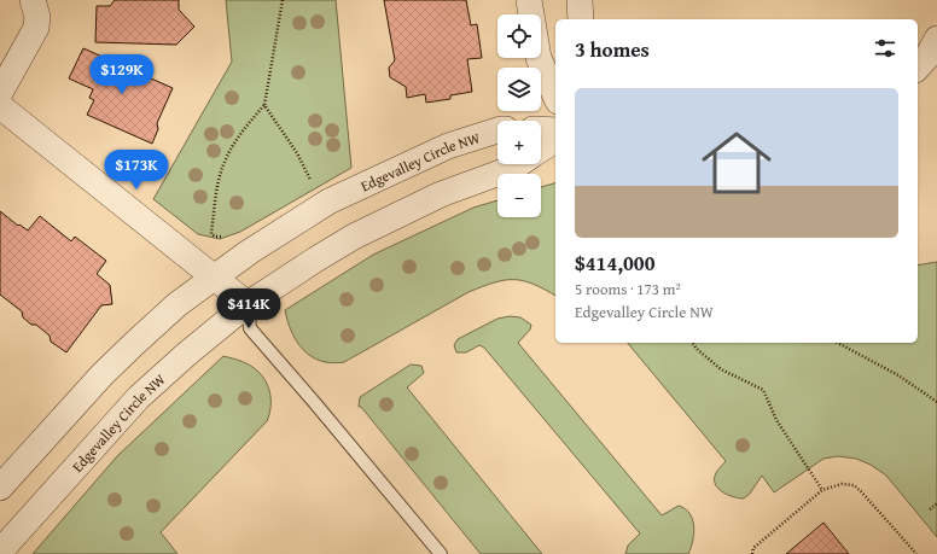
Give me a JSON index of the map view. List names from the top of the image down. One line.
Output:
{"streets":{"street":["Edgevalley Circle NW"]},"page":{"map_buttons":["+","−"],"heading":"3 homes","price":["$129K","$173K","$414K"],"list":[{"name":"$414,000","note":"5 rooms · 173 m² · Edgevalley Circle NW"}]}}
